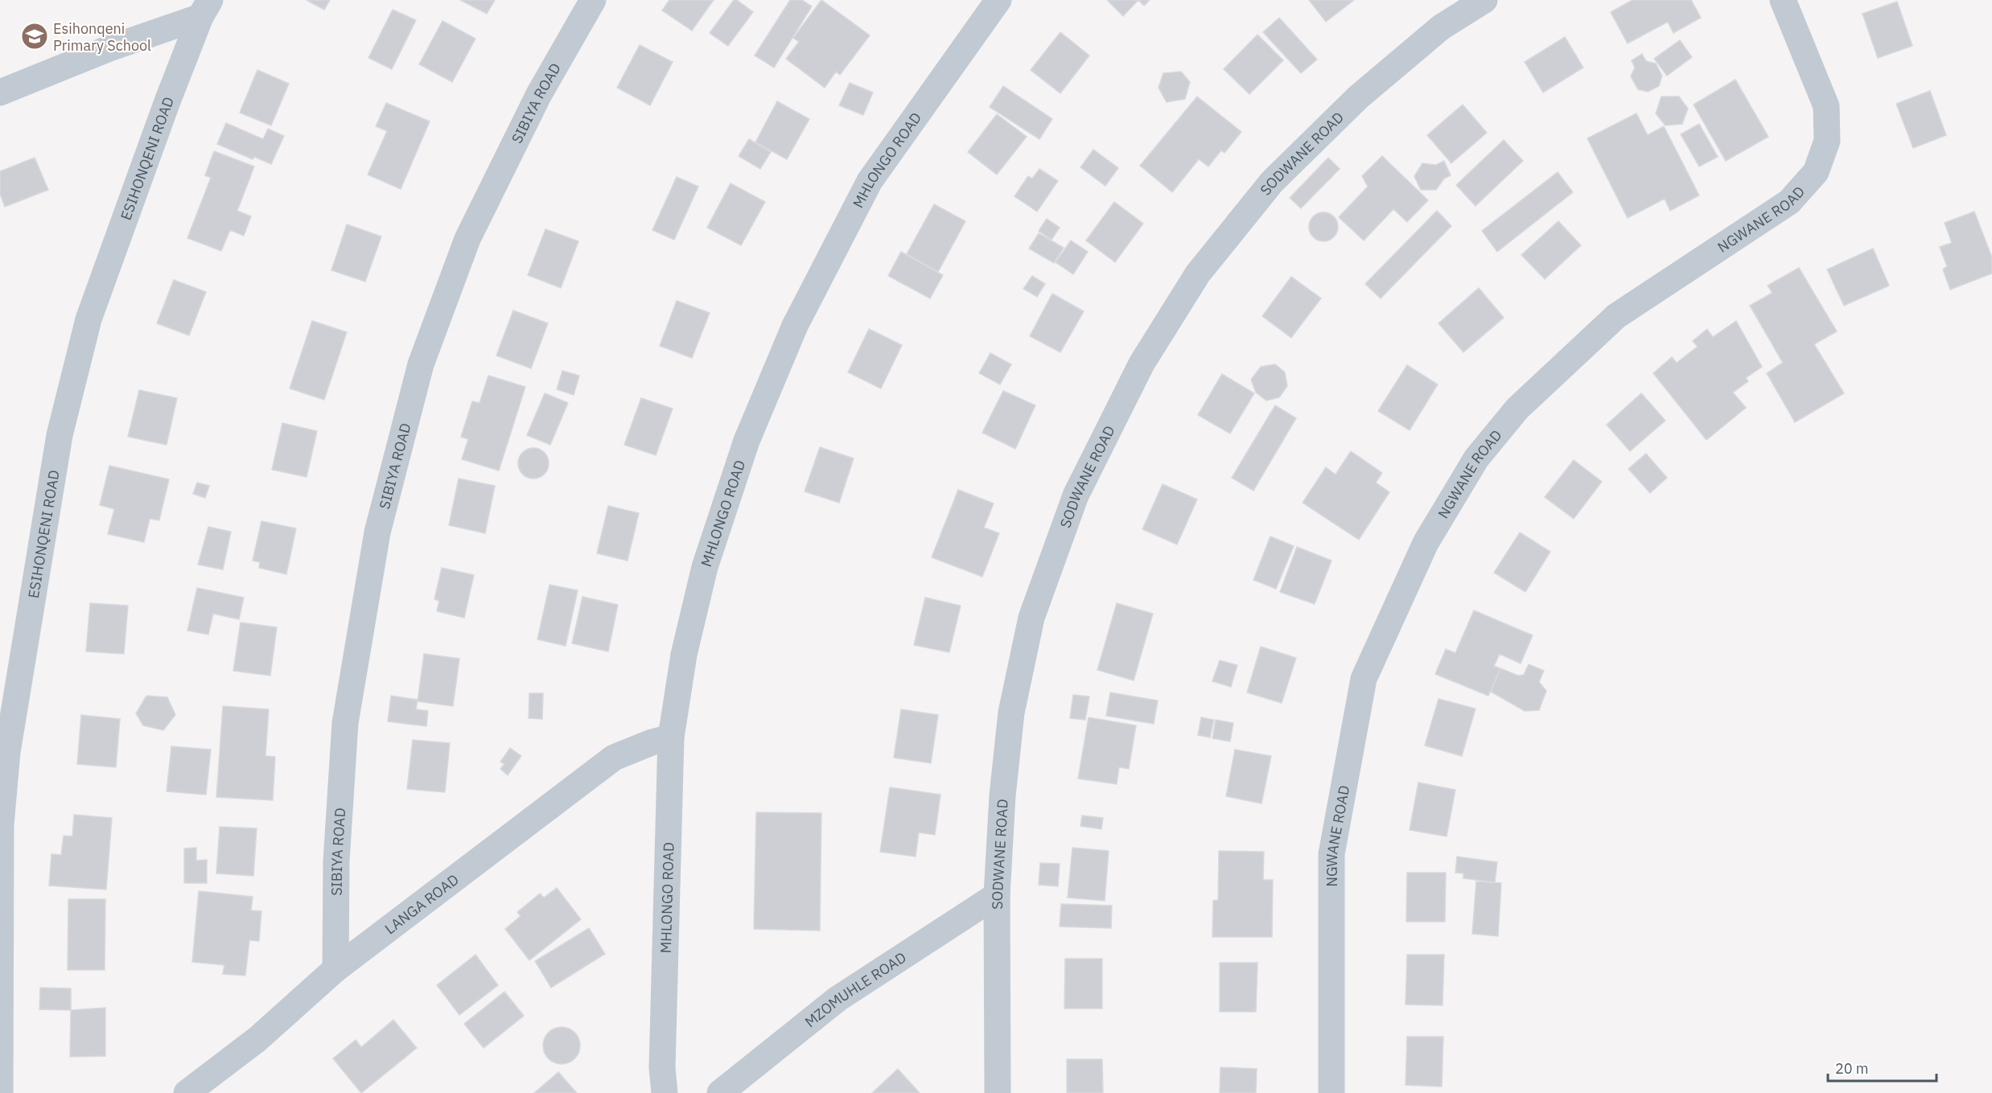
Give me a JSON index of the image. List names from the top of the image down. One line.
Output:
{"streets":{"street":["SIBIYA ROAD","SODWANE ROAD","ESIHONQENI ROAD","MHLONGO ROAD","NGWANE ROAD","LANGA ROAD","MZOMUHLE ROAD"]},"crossings":[["SIBIYA ROAD","LANGA ROAD"],["SODWANE ROAD","MZOMUHLE ROAD"],["MHLONGO ROAD","LANGA ROAD"]],"places":{"school or university":["Esihonqeni Primary School"]},"scale_bar":"20 m"}
